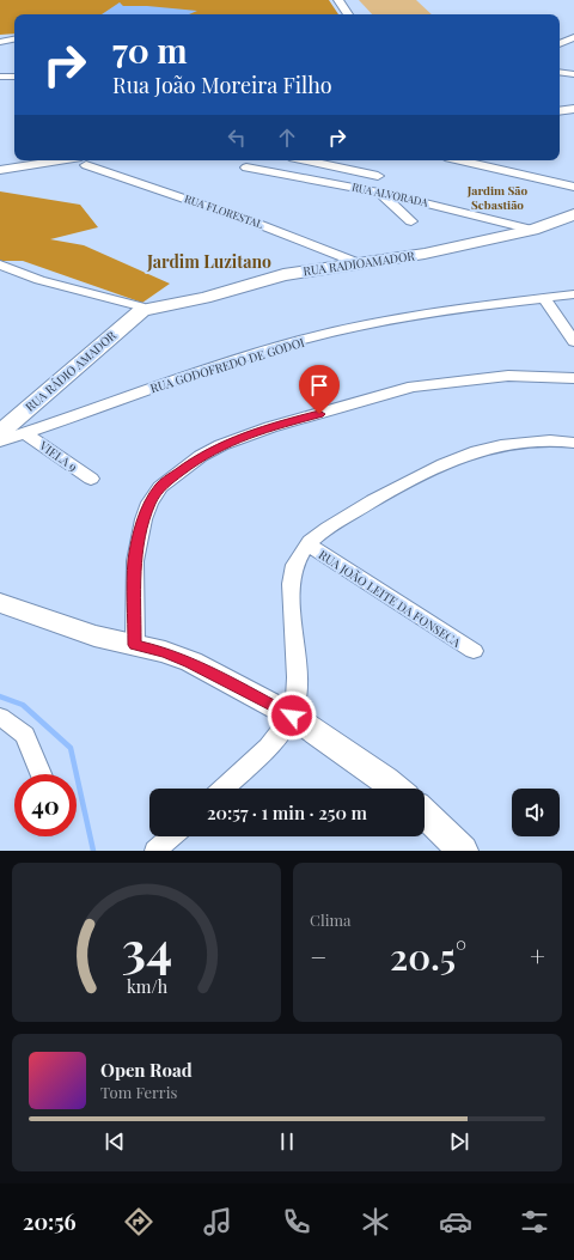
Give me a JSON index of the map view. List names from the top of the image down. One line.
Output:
{"streets":{"street":["RUA ALVORADA","RUA FLORESTAL","RUA RADIOAMADOR","RUA GODOFREDO DE GODOI","RUA RÁDIO AMADOR","VIELA 9","RUA JOÃO LEITE DA FONSECA"]},"crossings":[["RUA ALVORADA","RUA RADIOAMADOR"],["RUA FLORESTAL","RUA RADIOAMADOR"],["RUA RADIOAMADOR","RUA RÁDIO AMADOR"],["RUA GODOFREDO DE GODOI","RUA RÁDIO AMADOR"],["RUA GODOFREDO DE GODOI","VIELA 9"],["RUA RÁDIO AMADOR","VIELA 9"]],"districts":["Jardim São Sebastião","Jardim Luzitano"],"page":{"turn":["70 m","Rua João Moreira Filho"],"limit":"40","trip":"20:57 · 1 min · 250 m","tile":"Clima","heat":["−","20.5°","+"],"song":["Open Road","Tom Ferris"],"tabs":"20:56","gauge":["34","km/h"]}}
